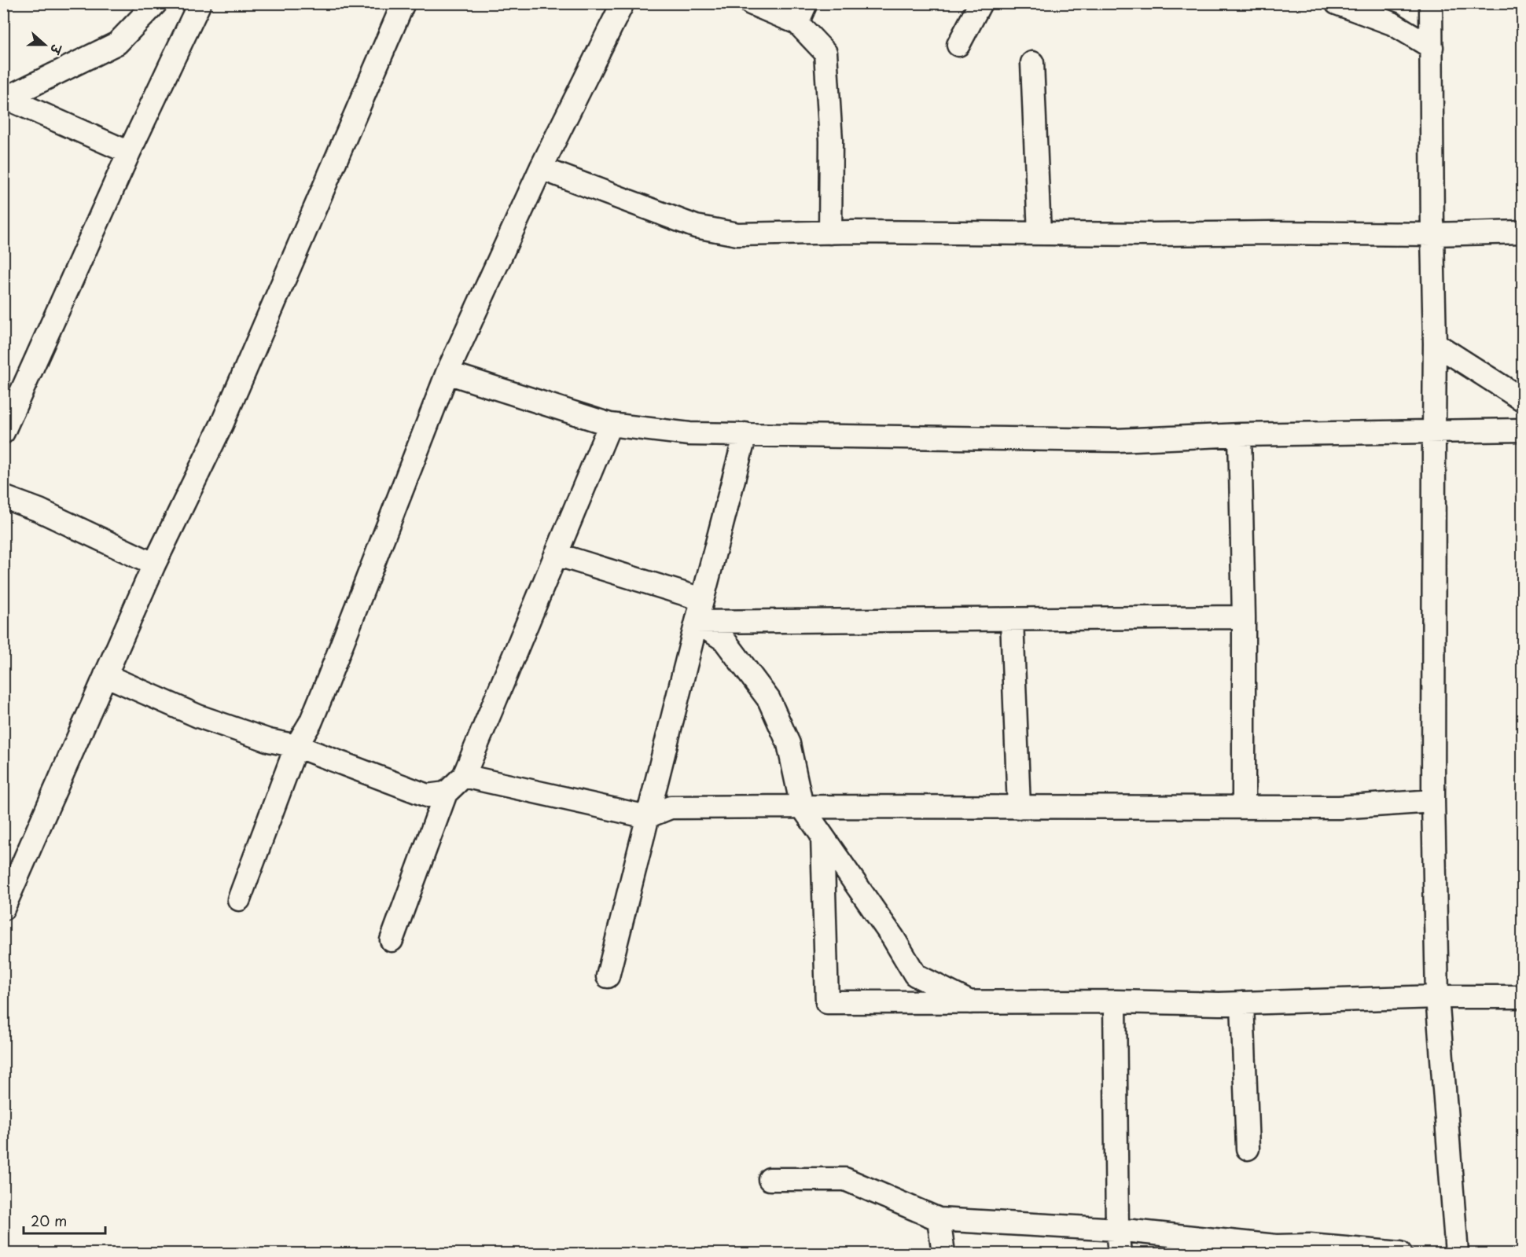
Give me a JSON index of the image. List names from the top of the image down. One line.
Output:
{"scale_bar":"20 m","north":"right"}
